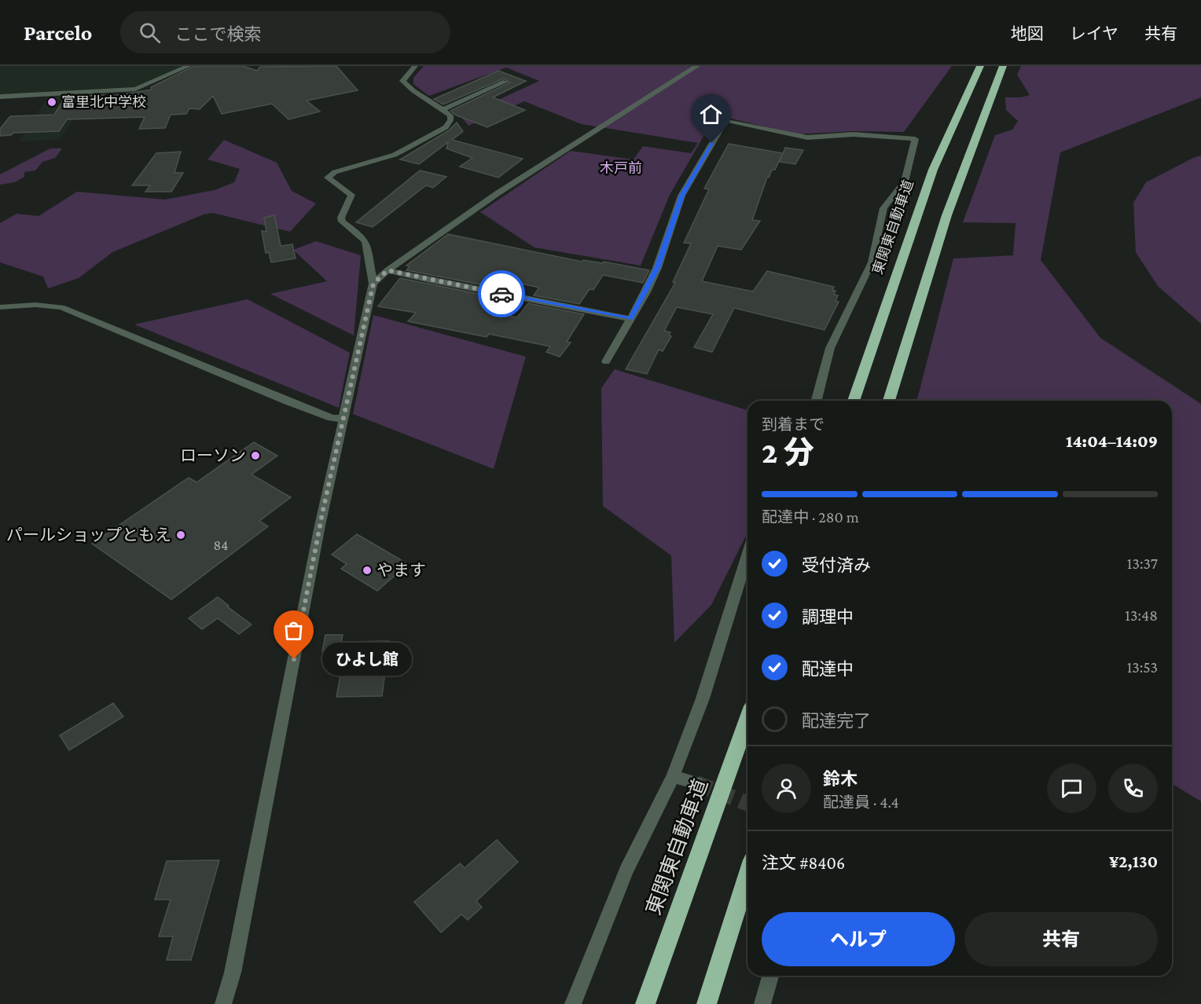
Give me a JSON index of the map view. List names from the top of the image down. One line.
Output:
{"streets":{"highway":["東関東自動車道"]},"districts":["木戸前"],"places":["富里北中学校","ローソン","パールショップともえ","やます","ひよし館"],"house_numbers":["84"],"page":{"header":"Parcelo","search":"ここで検索","nav":["地図","レイヤ","共有"],"heading":["2 分","到着まで","14:04–14:09"],"panel":["鈴木","配達員 · 4.4","注文 #8406","¥2,130"],"bar":"配達中 · 280 m","list":[["受付済み","13:37"],["調理中","13:48"],["配達中","13:53"],"配達完了"],"bubble":"ひよし館","buttons":["ヘルプ","共有"]}}
